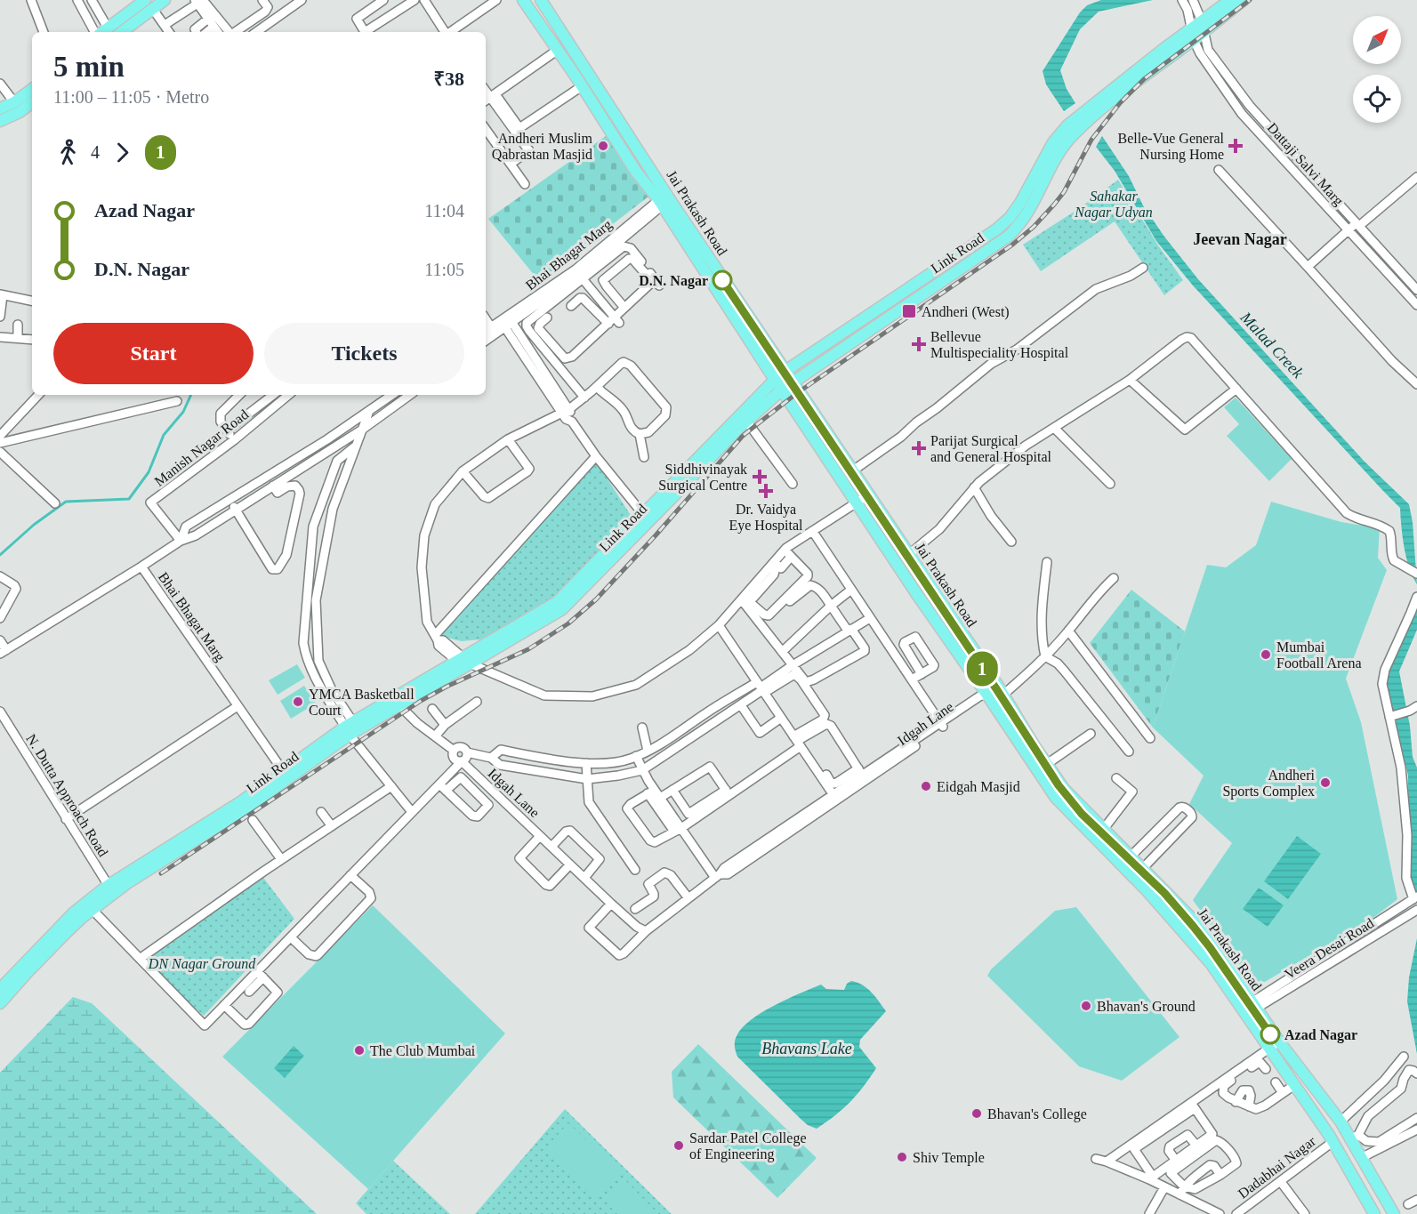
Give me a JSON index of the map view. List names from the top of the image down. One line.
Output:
{"streets":{"main road":["Jai Prakash Road","Link Road"],"street":["Dattaji Salvi Marg","Bhai Bhagat Marg","Manish Nagar Road","Idgah Lane","N. Dutta Approach Road","Veera Desai Road","Dadabhai Nagar"]},"crossings":[["Dattaji Salvi Marg","Link Road"],["Jai Prakash Road","Link Road"],["Jai Prakash Road","Idgah Lane"],["Jai Prakash Road","Veera Desai Road"],["Jai Prakash Road","Dadabhai Nagar"],["Link Road","Bhai Bhagat Marg"],["Link Road","N. Dutta Approach Road"],["Bhai Bhagat Marg","Manish Nagar Road"]],"districts":["Jeevan Nagar"],"water":["Malad Creek","Bhavans Lake"],"parks":["Sahakar Nagar Udyan","DN Nagar Ground"],"places":{"other":["Andheri Muslim Qabrastan Masjid","D.N. Nagar","Mumbai Football Arena","YMCA Basketball Court","Andheri Sports Complex","Eidgah Masjid","Bhavan's Ground","Azad Nagar","The Club Mumbai","Bhavan's College","Sardar Patel College of Engineering","Shiv Temple"],"health":["Belle-Vue General Nursing Home","Bellevue Multispeciality Hospital","Parijat Surgical and General Hospital","Siddhivinayak Surgical Centre","Dr. Vaidya Eye Hospital"],"transit":["Andheri (West)"]},"lines":["metro line 1"],"north":"top right","page":{"on_map":"1","heading":["5 min","11:00 – 11:05 · Metro","₹38"],"legs":["4","1"],"list":[{"name":"Azad Nagar","value":"11:04"},{"name":"D.N. Nagar","value":"11:05"}],"buttons":["Start","Tickets"]}}
